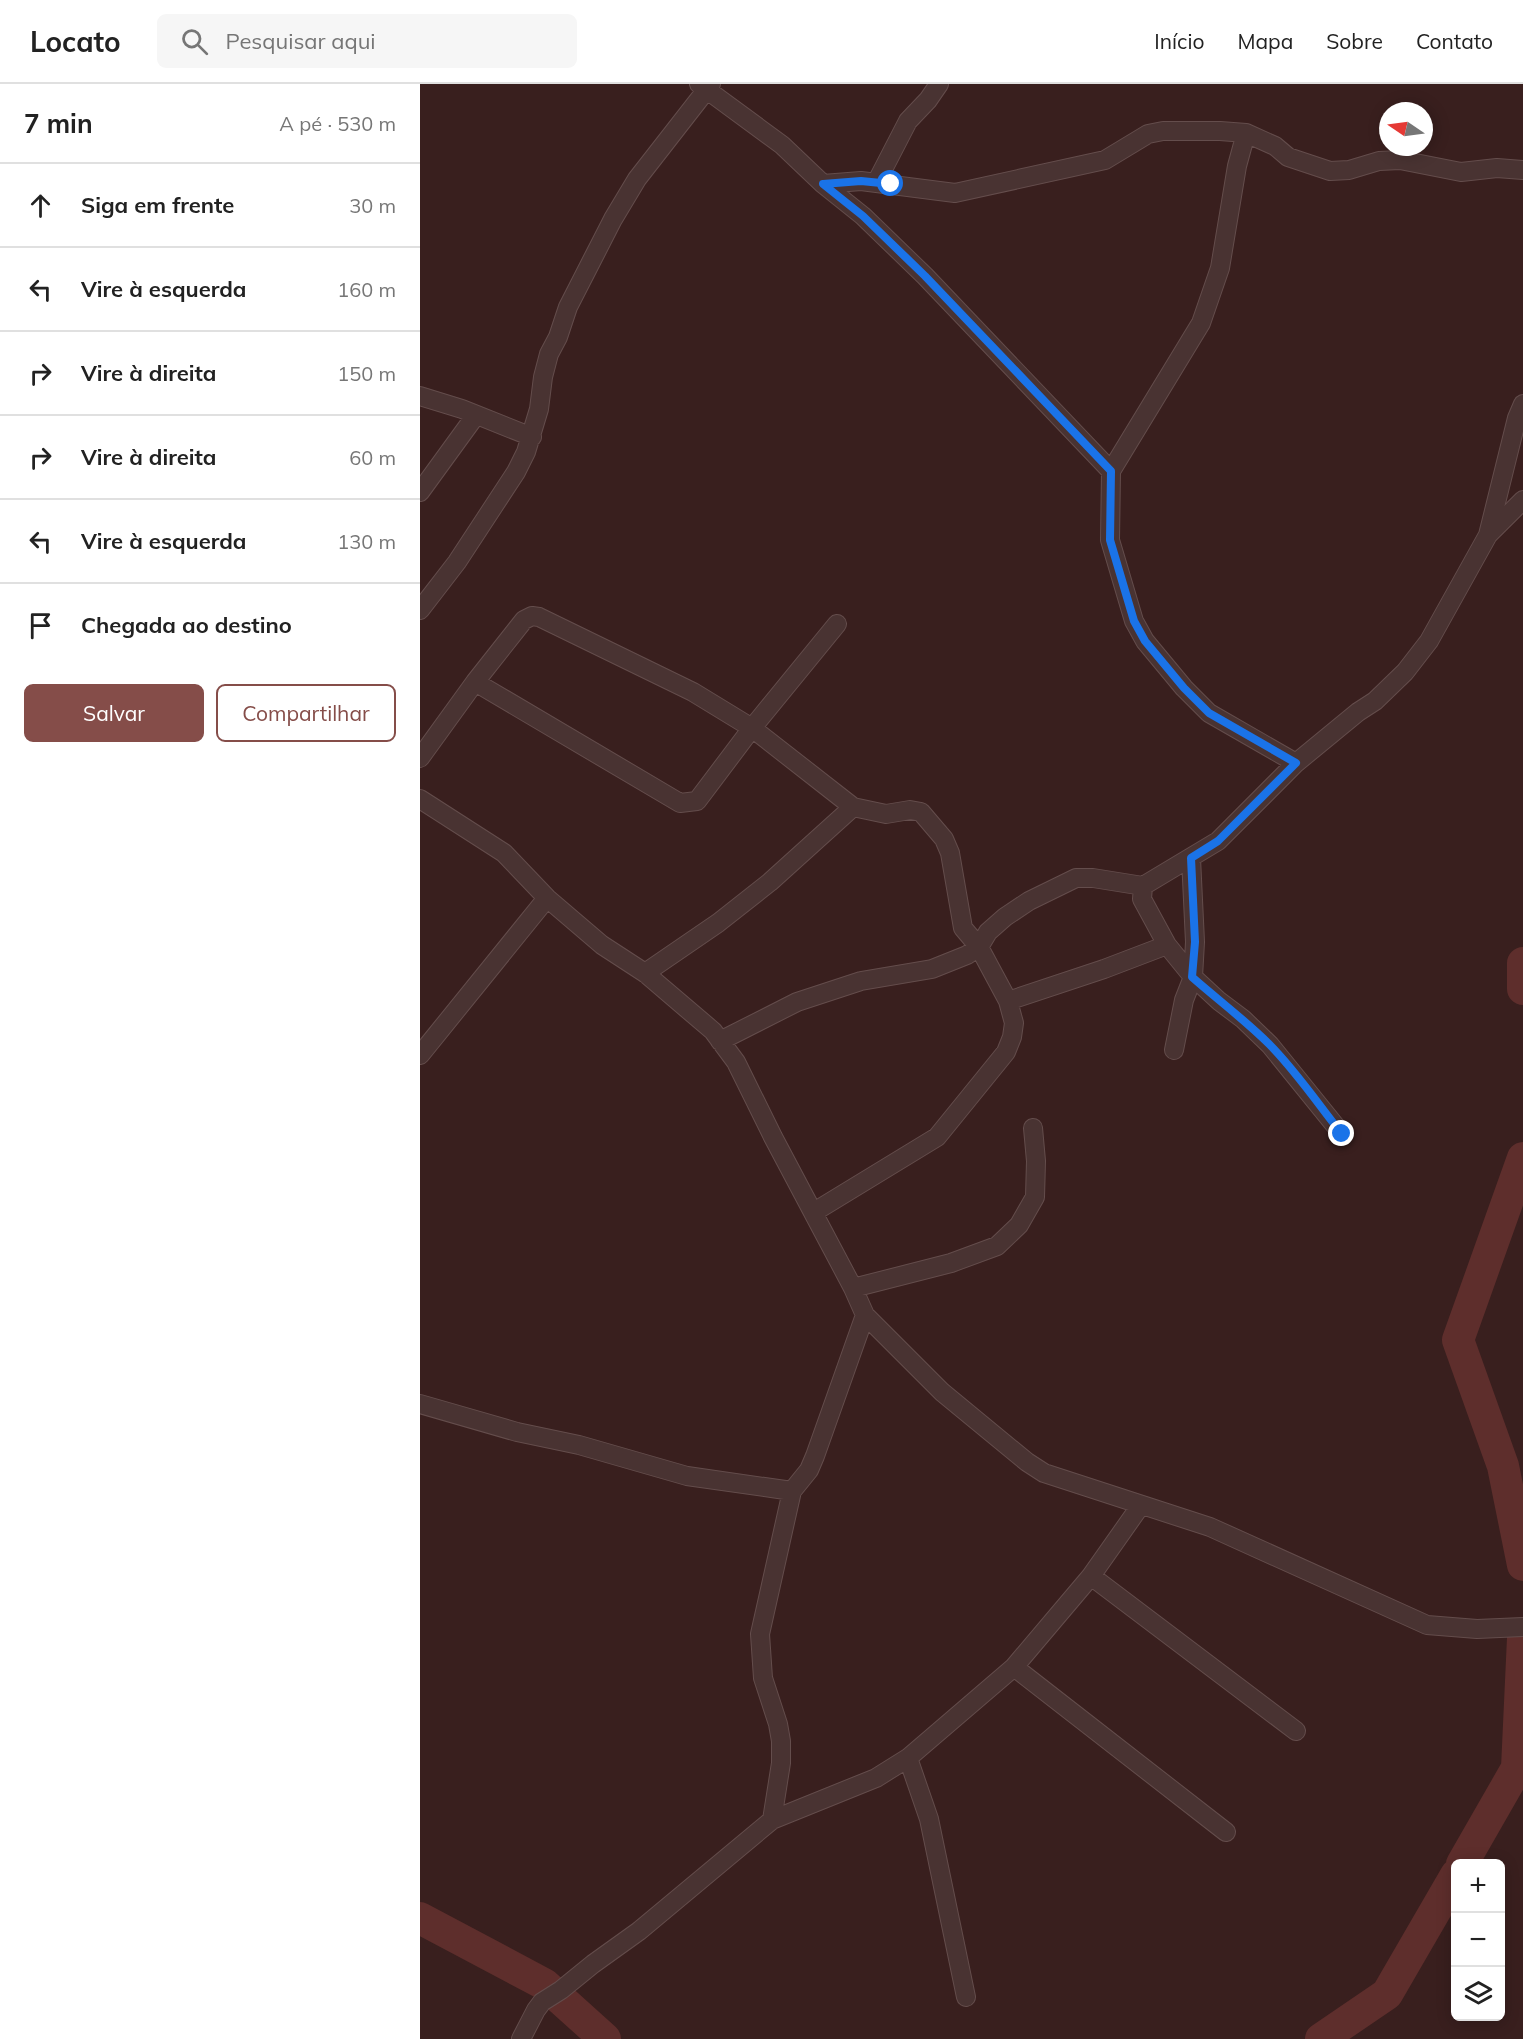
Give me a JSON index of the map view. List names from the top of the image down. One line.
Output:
{"north":"left","page":{"header":"Locato","search":"Pesquisar aqui","nav":["Início","Mapa","Sobre","Contato"],"heading":["7 min","A pé · 530 m"],"list":[["Siga em frente","30 m"],["Vire à esquerda","160 m"],["Vire à direita","150 m"],["Vire à direita","60 m"],["Vire à esquerda","130 m"],"Chegada ao destino"],"buttons":["Salvar","Compartilhar"],"map_buttons":["+","−"]}}
